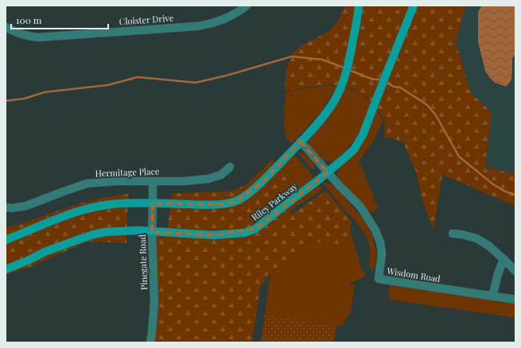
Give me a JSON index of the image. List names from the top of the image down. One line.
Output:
{"streets":{"street":["Cloister Drive","Hermitage Place","Riley Parkway","Pinegate Road","Wisdom Road"]},"crossings":[["Hermitage Place","Pinegate Road"],["Riley Parkway","Pinegate Road"],["Riley Parkway","Wisdom Road"]],"scale_bar":"100 m"}
